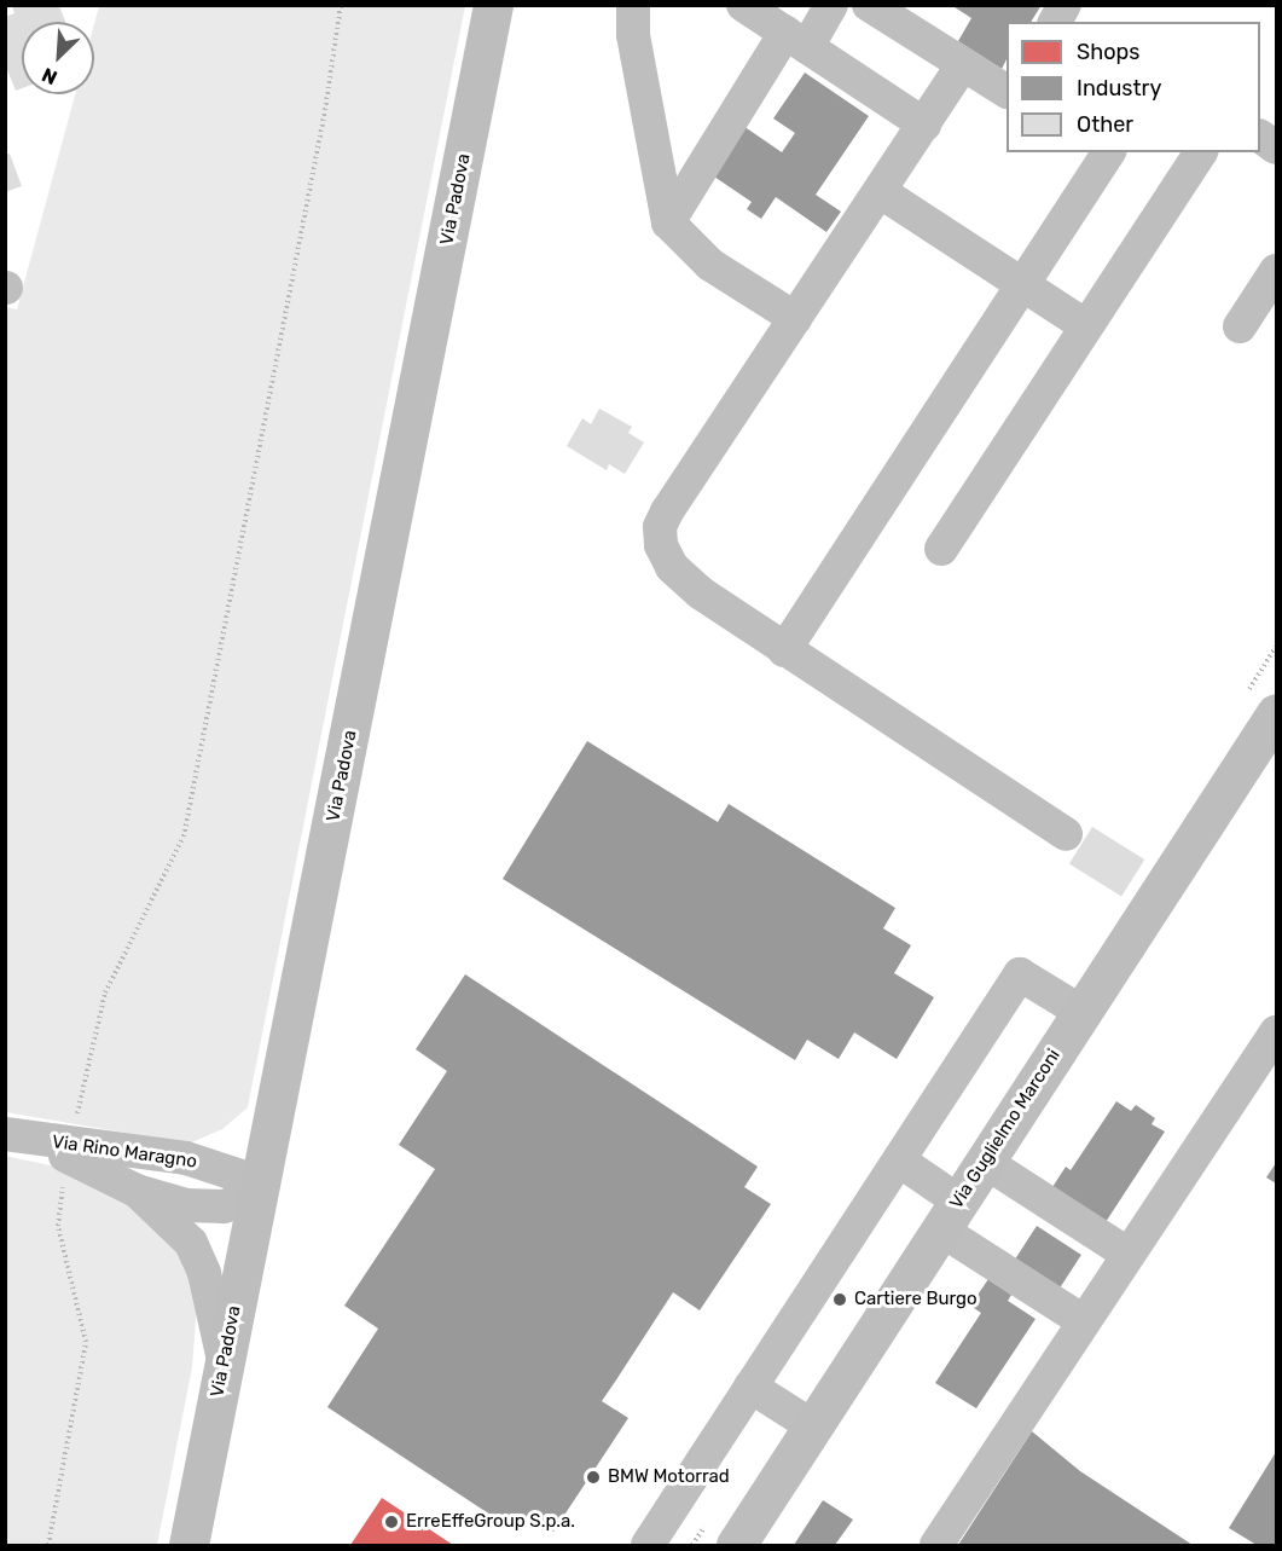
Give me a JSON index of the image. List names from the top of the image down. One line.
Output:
{"streets":{"main road":["Via Padova","Via Guglielmo Marconi"],"street":["Via Rino Maragno"]},"crossings":[["Via Padova","Via Rino Maragno"]],"places":["Cartiere Burgo","BMW Motorrad","ErreEffeGroup S.p.a."],"legend":["Shops","Industry","Other"],"north":"bottom left"}
